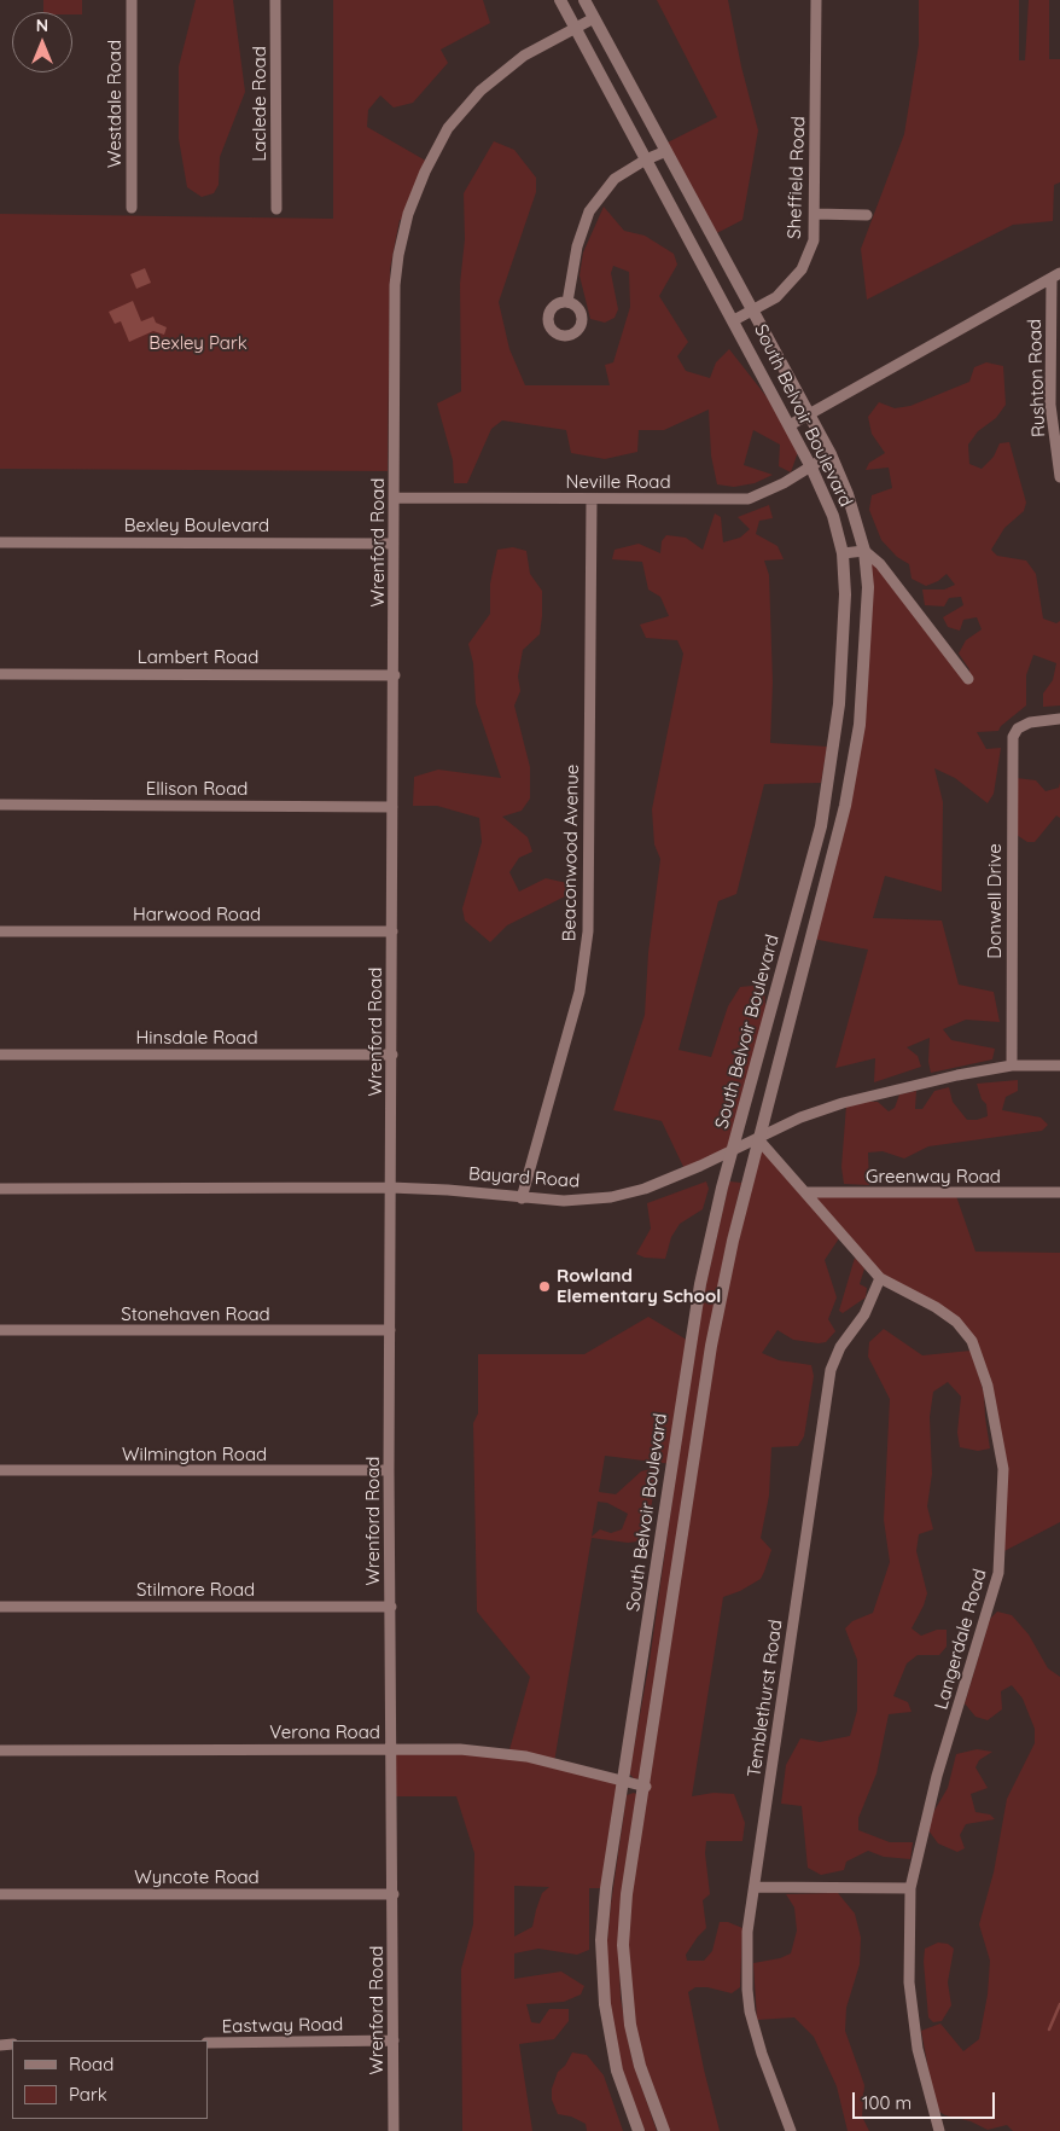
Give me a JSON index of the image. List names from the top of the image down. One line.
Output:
{"streets":{"street":["Westdale Road","Laclede Road","Sheffield Road","Rushton Road","South Belvoir Boulevard","Neville Road","Bexley Boulevard","Wrenford Road","Lambert Road","Ellison Road","Beaconwood Avenue","Donwell Drive","Harwood Road","Hinsdale Road","Greenway Road","Bayard Road","Stonehaven Road","Wilmington Road","Stilmore Road","Langerdale Road","Temblethurst Road","Verona Road","Wyncote Road","Eastway Road"]},"crossings":[["Sheffield Road","South Belvoir Boulevard"],["South Belvoir Boulevard","Neville Road"],["South Belvoir Boulevard","Wrenford Road"],["South Belvoir Boulevard","Bayard Road"],["South Belvoir Boulevard","Langerdale Road"],["South Belvoir Boulevard","Verona Road"],["Neville Road","Wrenford Road"],["Neville Road","Beaconwood Avenue"],["Bexley Boulevard","Wrenford Road"],["Wrenford Road","Lambert Road"],["Wrenford Road","Ellison Road"],["Wrenford Road","Harwood Road"],["Wrenford Road","Hinsdale Road"],["Wrenford Road","Bayard Road"],["Wrenford Road","Stonehaven Road"],["Wrenford Road","Wilmington Road"],["Wrenford Road","Stilmore Road"],["Wrenford Road","Verona Road"],["Wrenford Road","Wyncote Road"],["Wrenford Road","Eastway Road"],["Beaconwood Avenue","Bayard Road"],["Donwell Drive","Bayard Road"],["Greenway Road","Langerdale Road"],["Bayard Road","Langerdale Road"],["Langerdale Road","Temblethurst Road"]],"parks":["Bexley Park"],"places":["Rowland Elementary School"],"legend":["Road","Park"],"scale_bar":"100 m","north":"top"}
